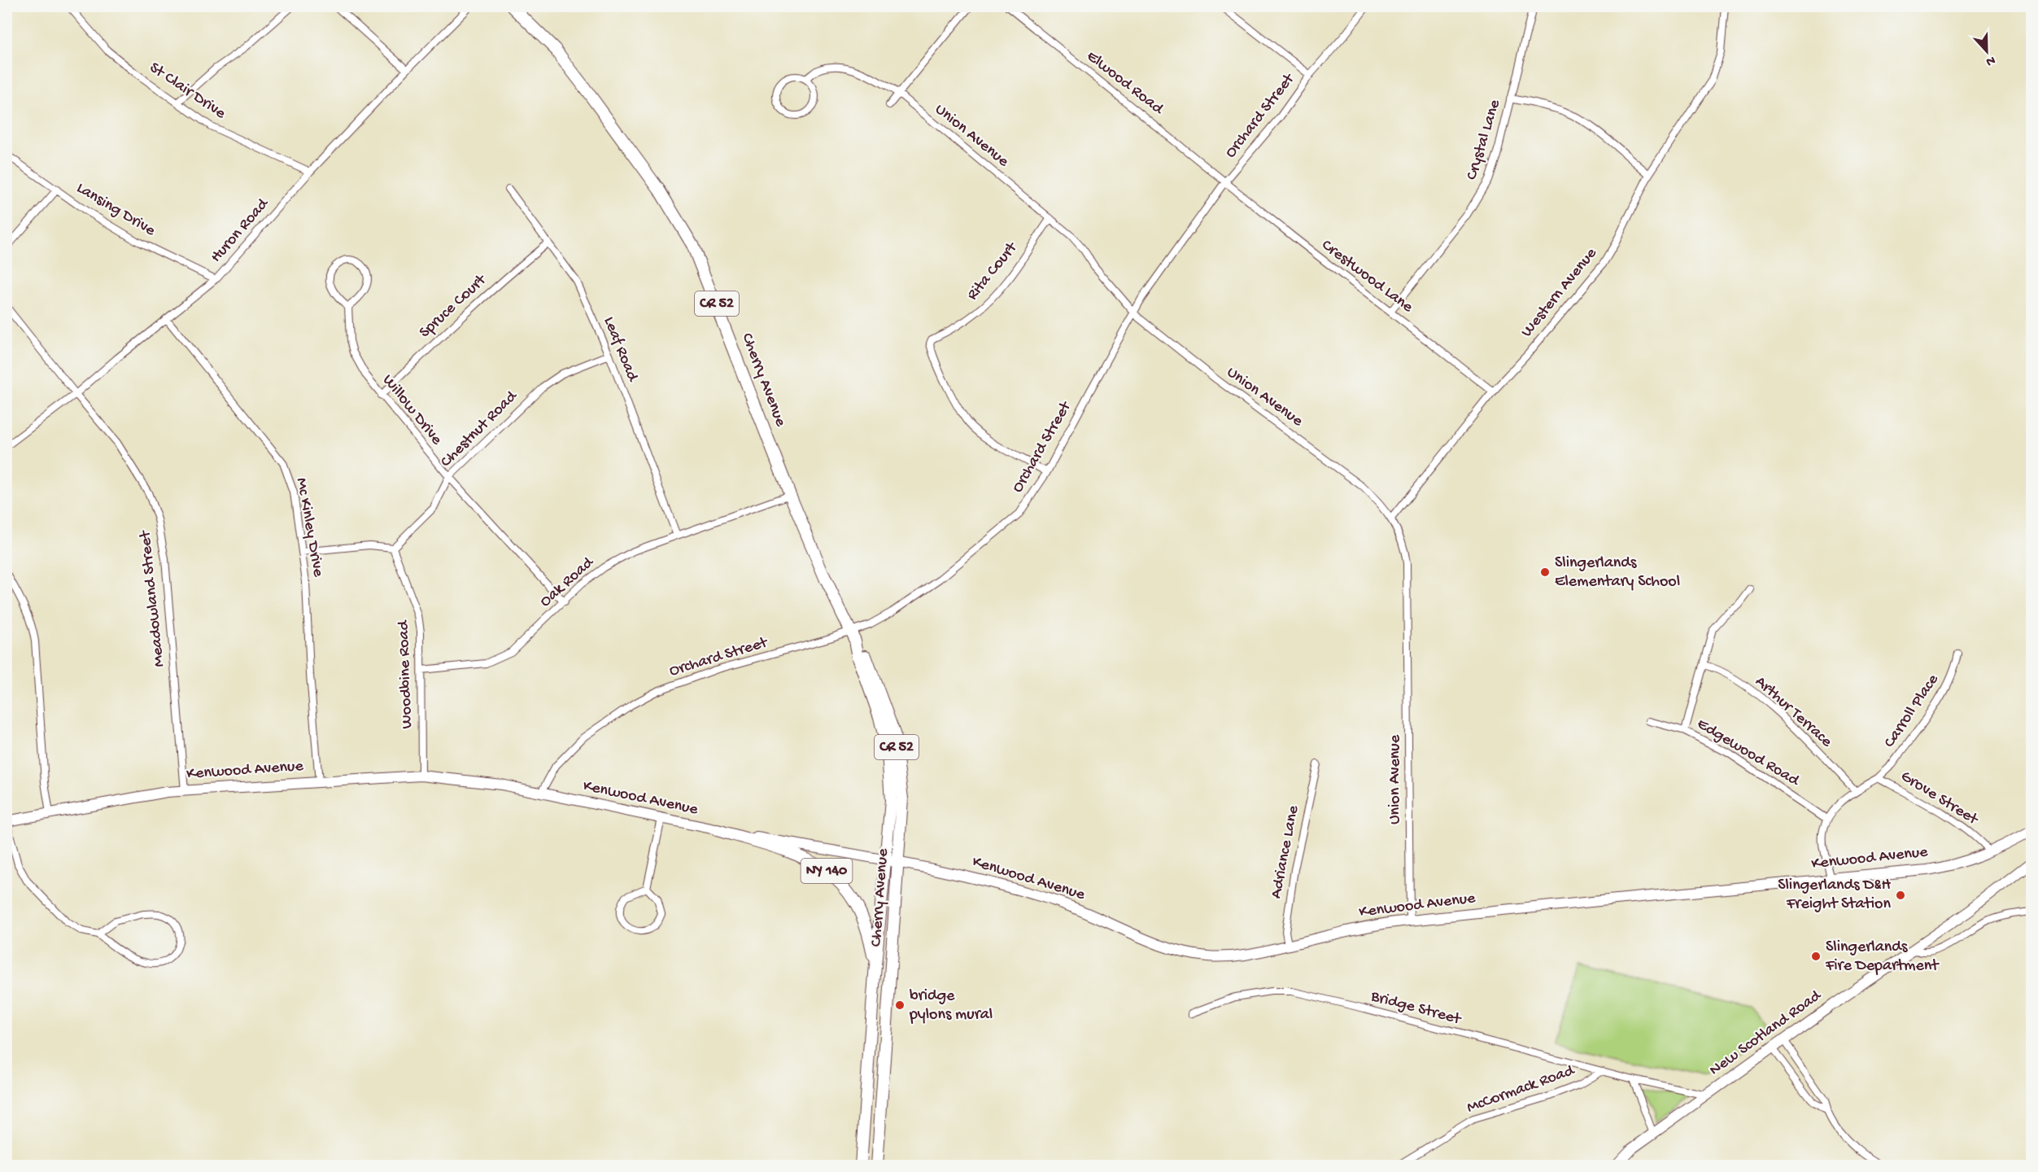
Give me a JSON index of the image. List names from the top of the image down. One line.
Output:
{"streets":{"main road":["CR 52","Cherry Avenue","Kenwood Avenue","NY 140","New Scotland Road"],"street":["Elwood Road","St Clair Drive","Orchard Street","Union Avenue","Crystal Lane","Lansing Drive","Huron Road","Rita Court","Crestwood Lane","Western Avenue","Spruce Court","Leaf Road","Willow Drive","Chestnut Road","Mc Kinley Drive","Oak Road","Meadowland Street","Woodbine Road","Carroll Place","Arthur Terrace","Edgewood Road","Grove Street","Adriance Lane","Bridge Street","McCormack Road"]},"crossings":[["Elwood Road","Orchard Street"],["Elwood Road","Crestwood Lane"],["St Clair Drive","Huron Road"],["Orchard Street","Union Avenue"],["Orchard Street","Rita Court"],["Orchard Street","Crestwood Lane"],["Orchard Street","Cherry Avenue"],["Orchard Street","Kenwood Avenue"],["Union Avenue","Rita Court"],["Union Avenue","Western Avenue"],["Union Avenue","Kenwood Avenue"],["Crystal Lane","Crestwood Lane"],["Lansing Drive","Huron Road"],["Huron Road","Mc Kinley Drive"],["Huron Road","Meadowland Street"],["Crestwood Lane","Western Avenue"],["Spruce Court","Leaf Road"],["Spruce Court","Willow Drive"],["Leaf Road","Chestnut Road"],["Leaf Road","Oak Road"],["Cherry Avenue","Oak Road"],["Cherry Avenue","Kenwood Avenue"],["Cherry Avenue","NY 140"],["Willow Drive","Chestnut Road"],["Willow Drive","Oak Road"],["Chestnut Road","Woodbine Road"],["Mc Kinley Drive","Kenwood Avenue"],["Oak Road","Woodbine Road"],["Meadowland Street","Kenwood Avenue"],["Woodbine Road","Kenwood Avenue"],["Carroll Place","Grove Street"],["Arthur Terrace","Grove Street"],["Edgewood Road","Grove Street"],["Kenwood Avenue","Grove Street"],["Kenwood Avenue","Adriance Lane"],["Kenwood Avenue","NY 140"],["Bridge Street","New Scotland Road"],["Bridge Street","McCormack Road"]],"places":["Slingerlands Elementary School","Slingerlands D&H Freight Station","Slingerlands Fire Department","bridge pylons mural"],"north":"bottom"}
